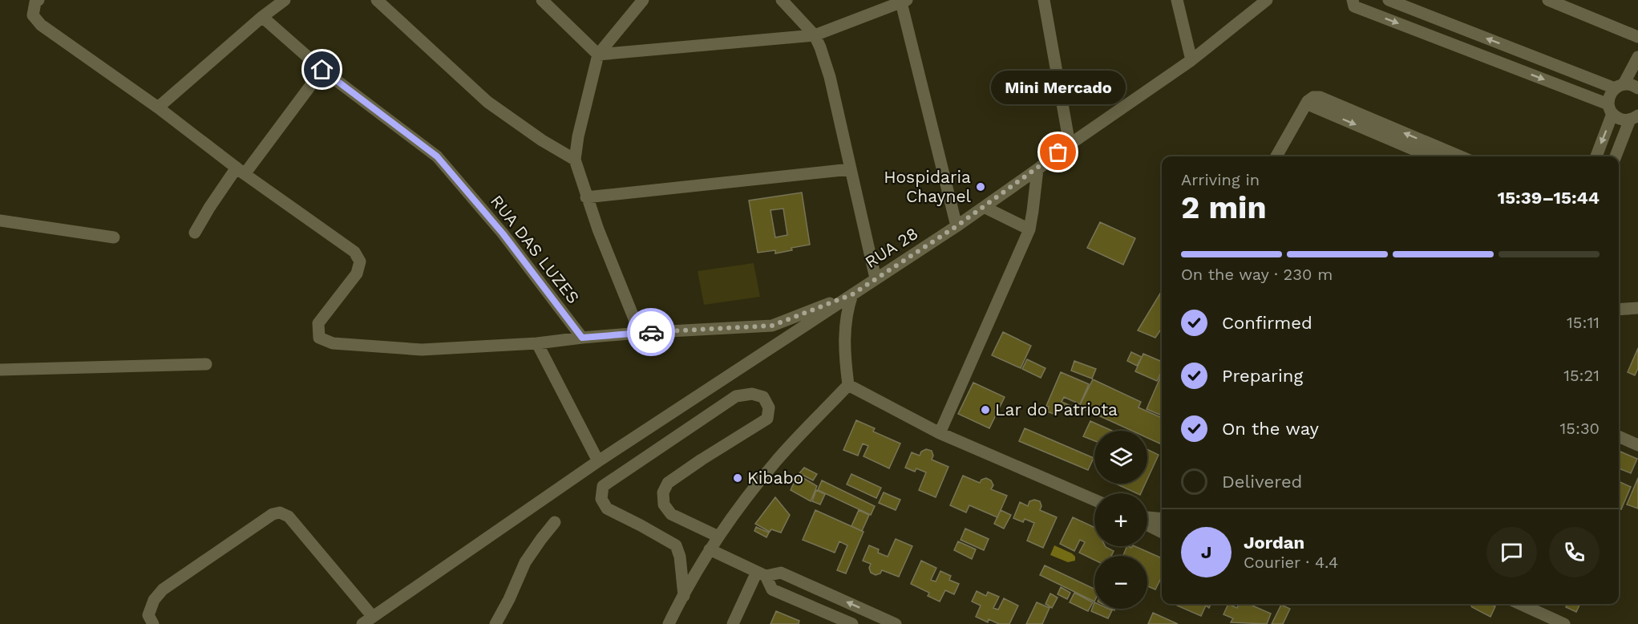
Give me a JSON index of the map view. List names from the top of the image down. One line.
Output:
{"streets":{"street":["RUA 28","RUA DAS LUZES"]},"places":["Mini Mercado","Hospidaria Chaynel","Lar do Patriota","Kibabo"],"page":{"bubble":"Mini Mercado","heading":["2 min","Arriving in","15:39–15:44"],"panel":["Jordan","Courier · 4.4"],"bar":"On the way · 230 m","list":[["Confirmed","15:11"],["Preparing","15:21"],["On the way","15:30"],"Delivered"],"map_buttons":["+","−"],"round":"J"}}
